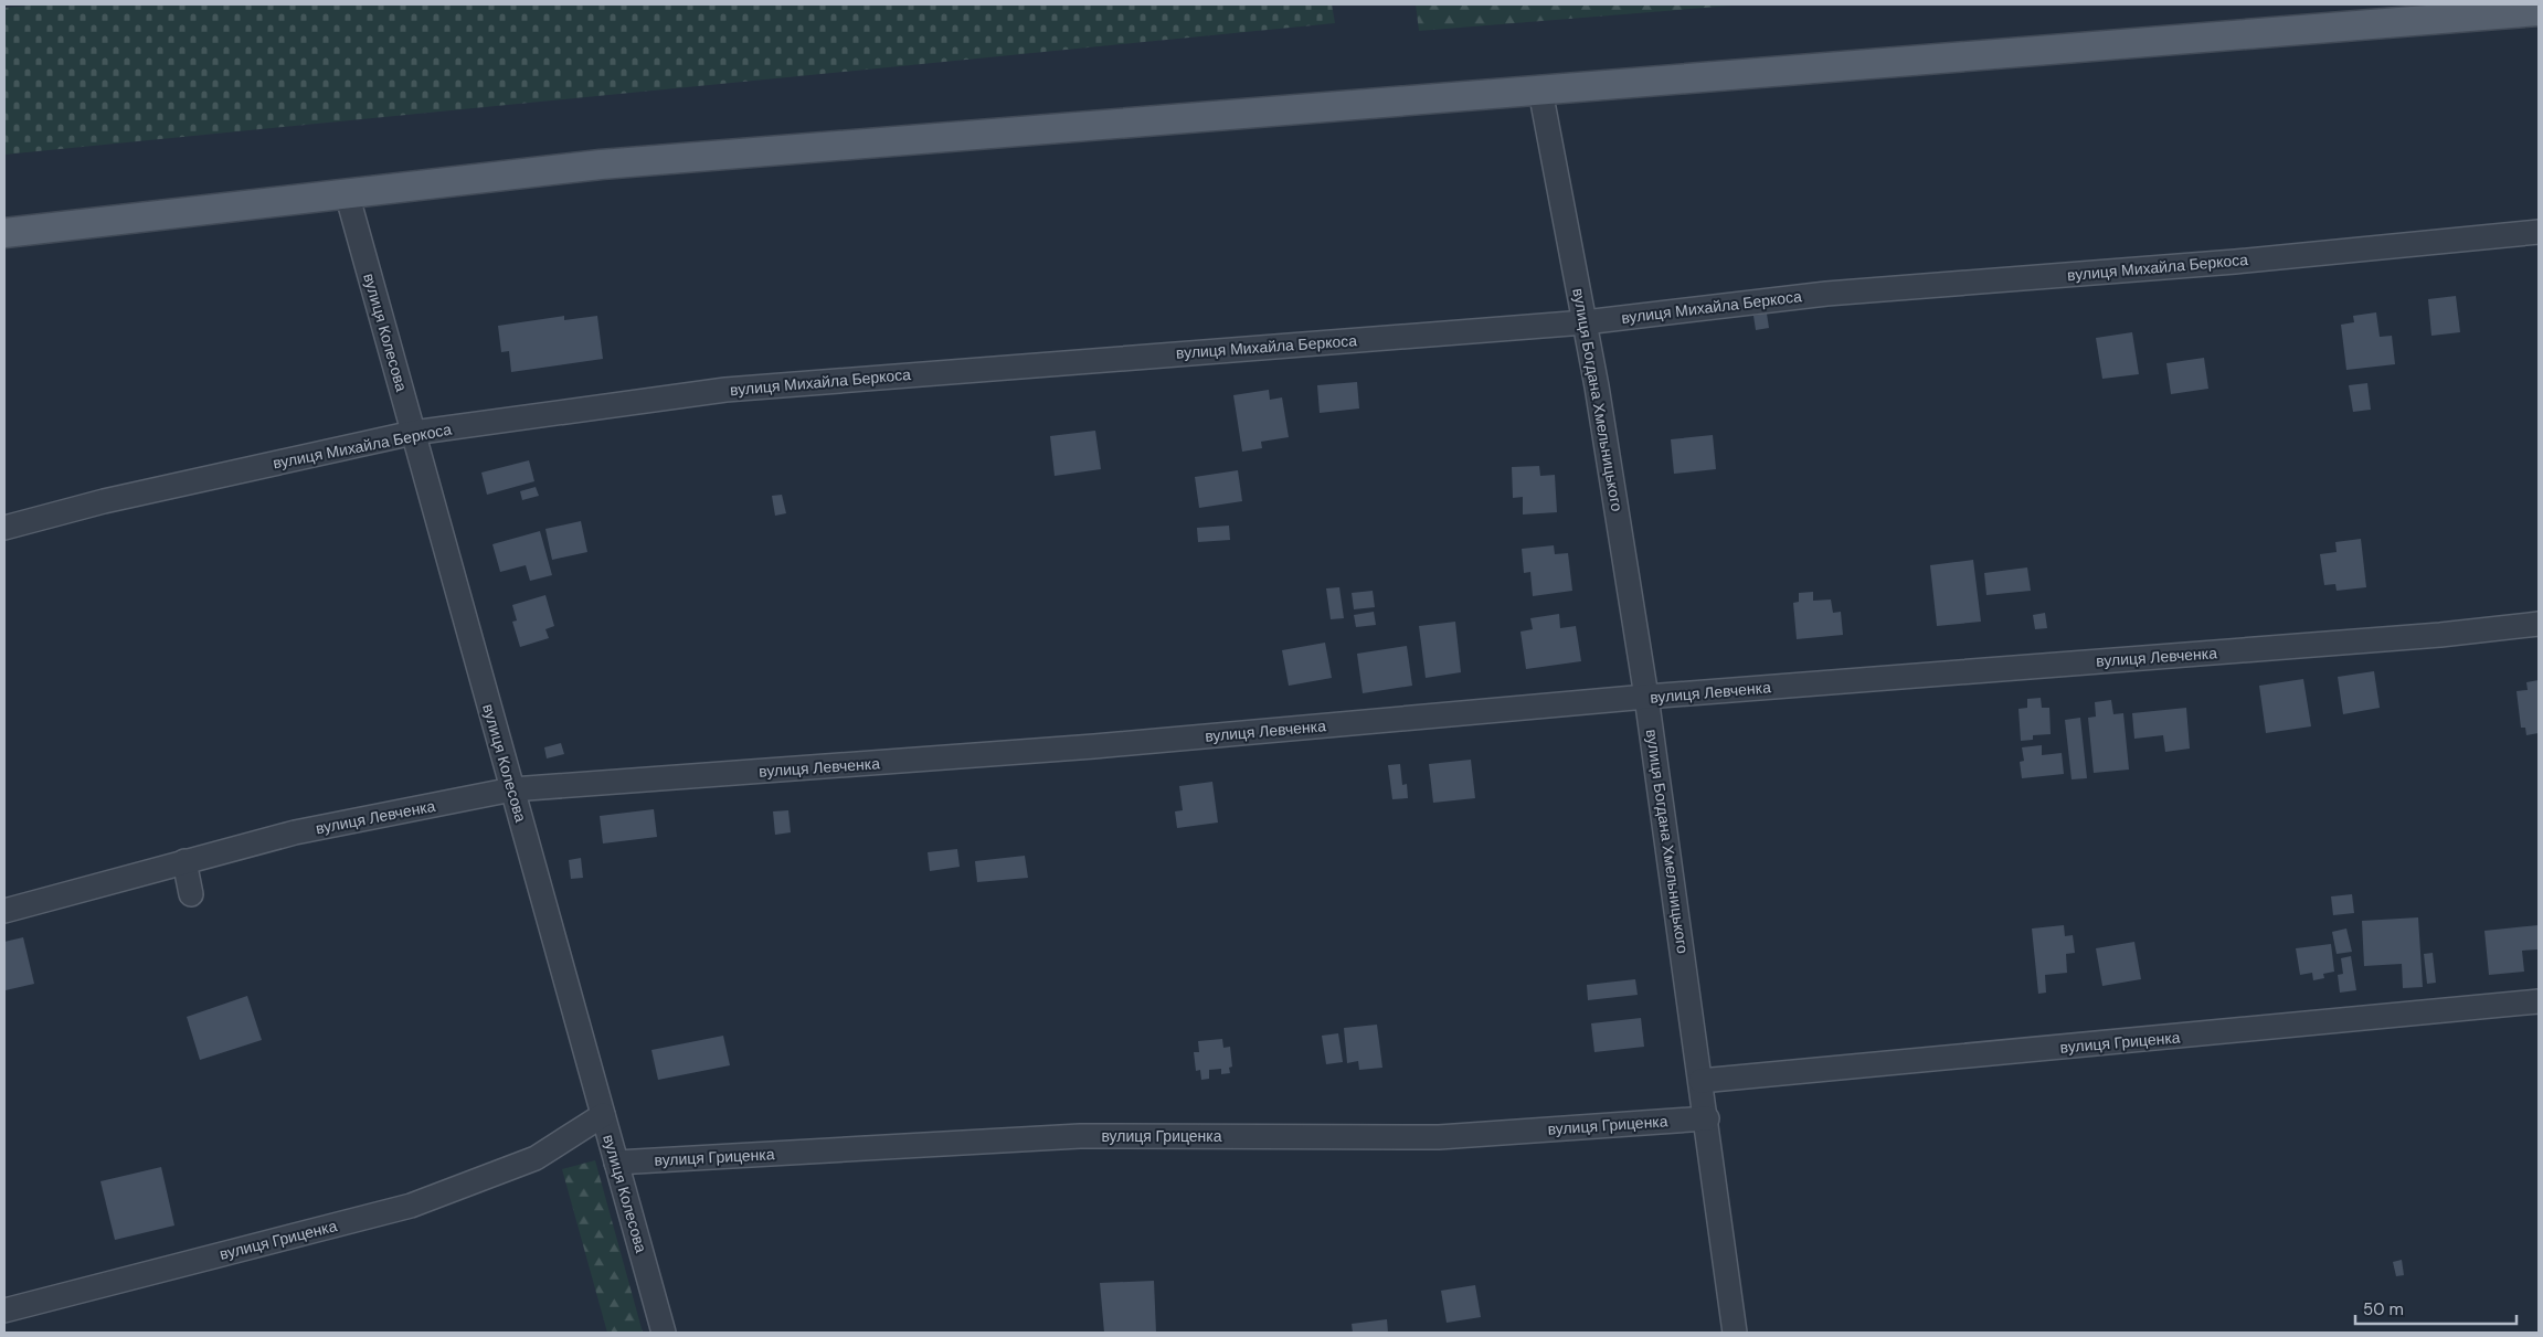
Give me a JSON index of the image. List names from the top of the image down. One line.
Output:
{"streets":{"street":["вулиця Михайла Беркоса","вулиця Колесова","вулиця Богдана Хмельницького","вулиця Левченка","вулиця Гриценка"]},"crossings":[["вулиця Михайла Беркоса","вулиця Колесова"],["вулиця Михайла Беркоса","вулиця Богдана Хмельницького"],["вулиця Колесова","вулиця Левченка"],["вулиця Колесова","вулиця Гриценка"],["вулиця Богдана Хмельницького","вулиця Левченка"],["вулиця Богдана Хмельницького","вулиця Гриценка"]],"scale_bar":"50 m"}
